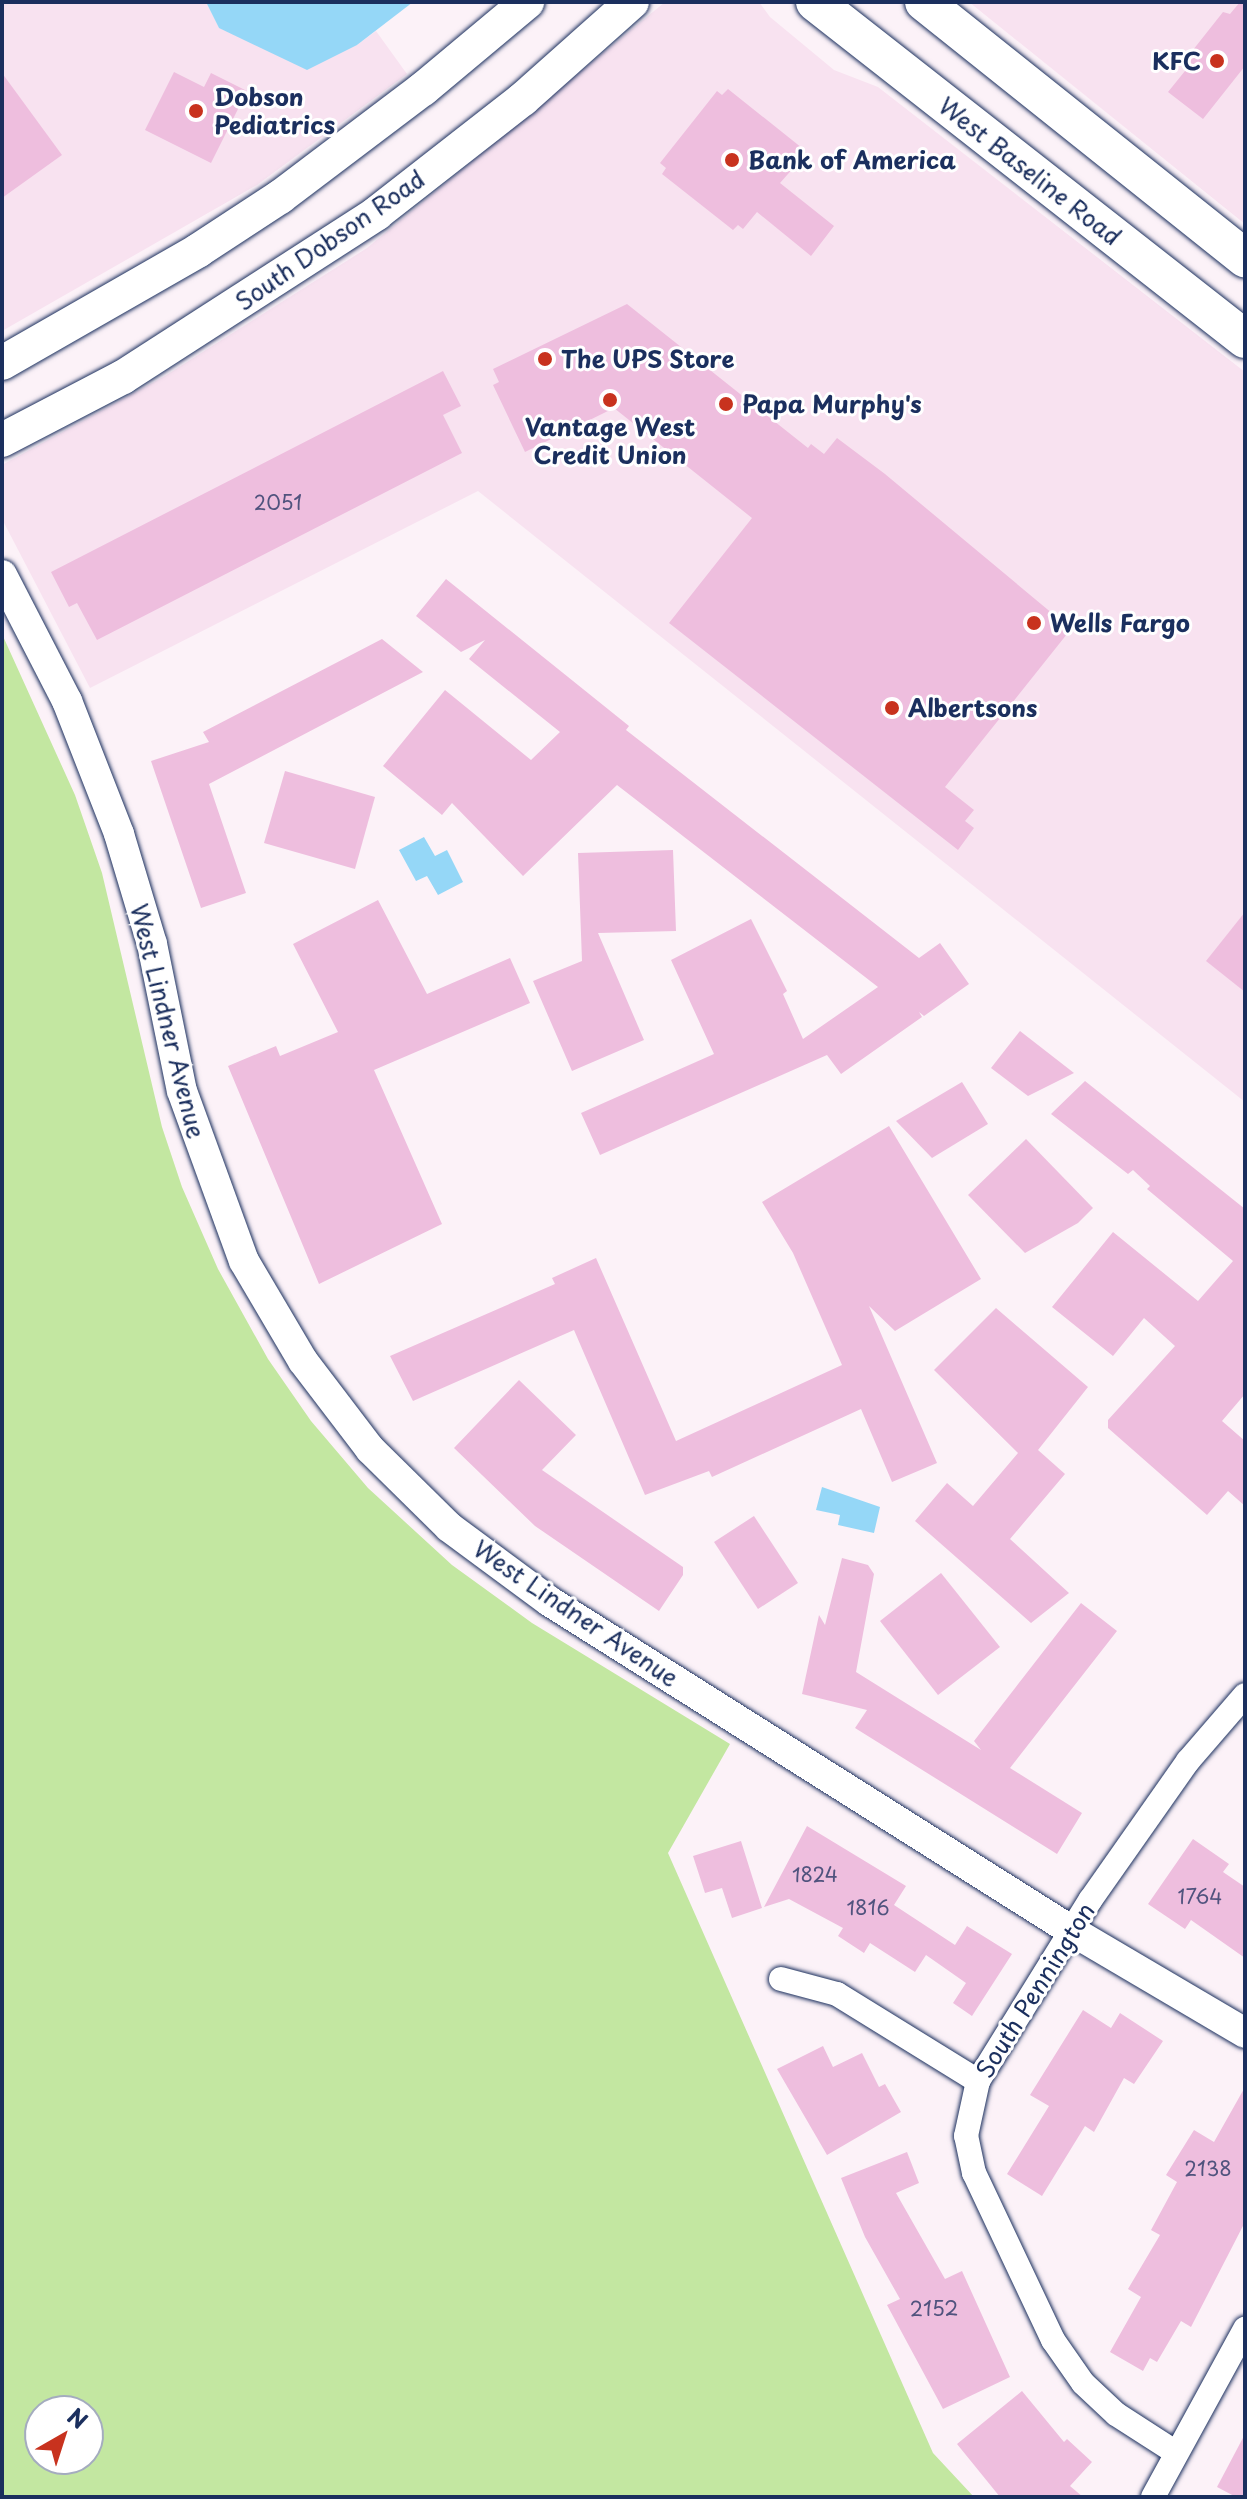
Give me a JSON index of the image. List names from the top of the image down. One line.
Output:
{"streets":{"main road":["West Baseline Road","South Dobson Road"],"street":["West Lindner Avenue","South Pennington"]},"crossings":[["West Lindner Avenue","South Pennington"]],"places":["KFC","Dobson Pediatrics","Bank of America","The UPS Store","Vantage West Credit Union","Papa Murphy's","Wells Fargo","Albertsons"],"house_numbers":["2051","1824","1764","1816","2138","2152"],"north":"top right"}
